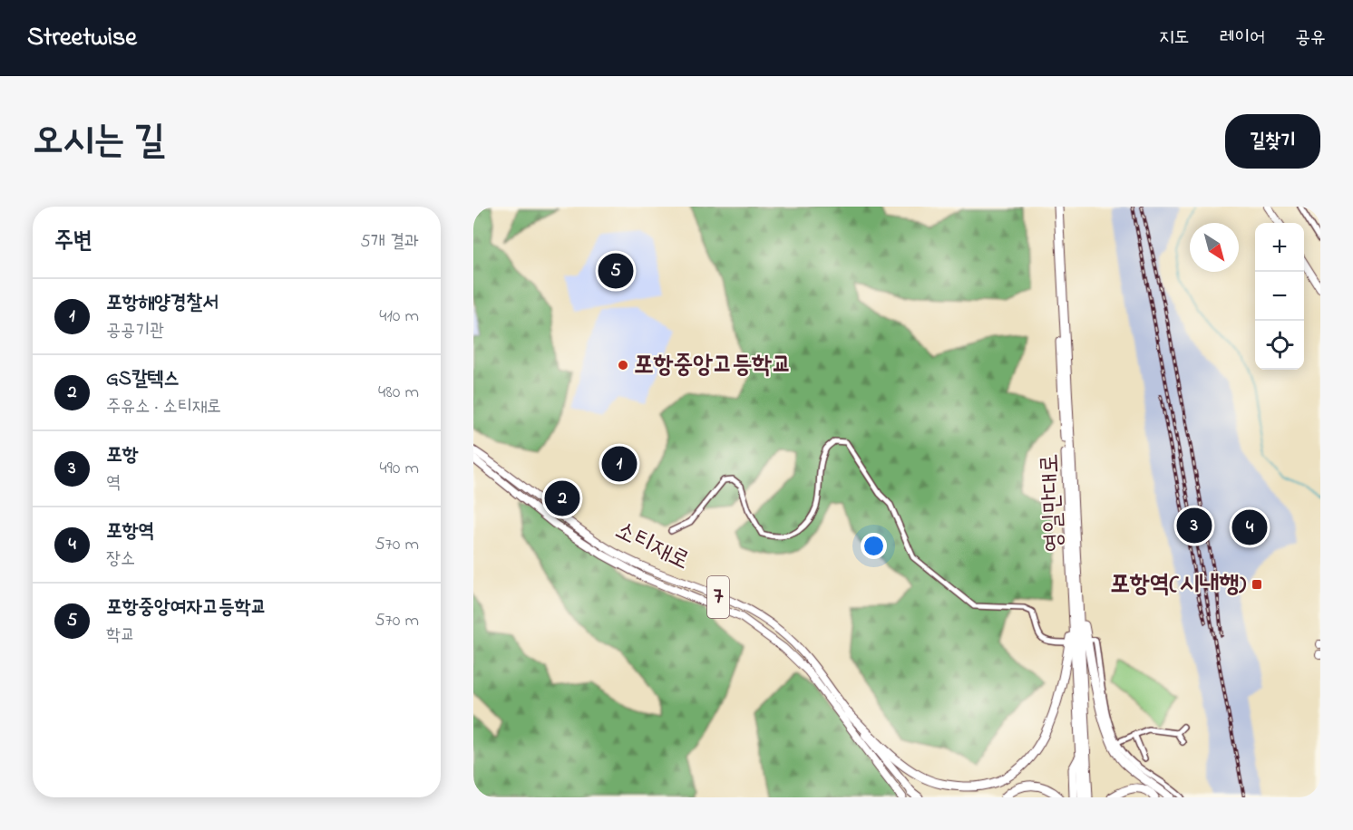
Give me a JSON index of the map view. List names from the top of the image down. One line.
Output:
{"streets":{"highway":["영일만대로"],"main road":["소티재로","7"]},"places":{"other":["포항중앙고등학교"],"transit":["포항역(시내행)"]},"north":"bottom right","page":{"header":"Streetwise","nav":["지도","레이어","공유"],"title":"오시는 길","buttons":"길찾기","heading":["주변","5개 결과"],"map_buttons":["+","−"],"pins":["5","1","2","3","4"],"list":[{"mark":"1","name":"포항해양경찰서","note":"공공기관","value":"410 m"},{"mark":"2","name":"GS칼텍스","note":"주유소 · 소티재로","value":"480 m"},{"mark":"3","name":"포항","note":"역","value":"490 m"},{"mark":"4","name":"포항역","note":"장소","value":"570 m"},{"mark":"5","name":"포항중앙여자고등학교","note":"학교","value":"570 m"}]}}
